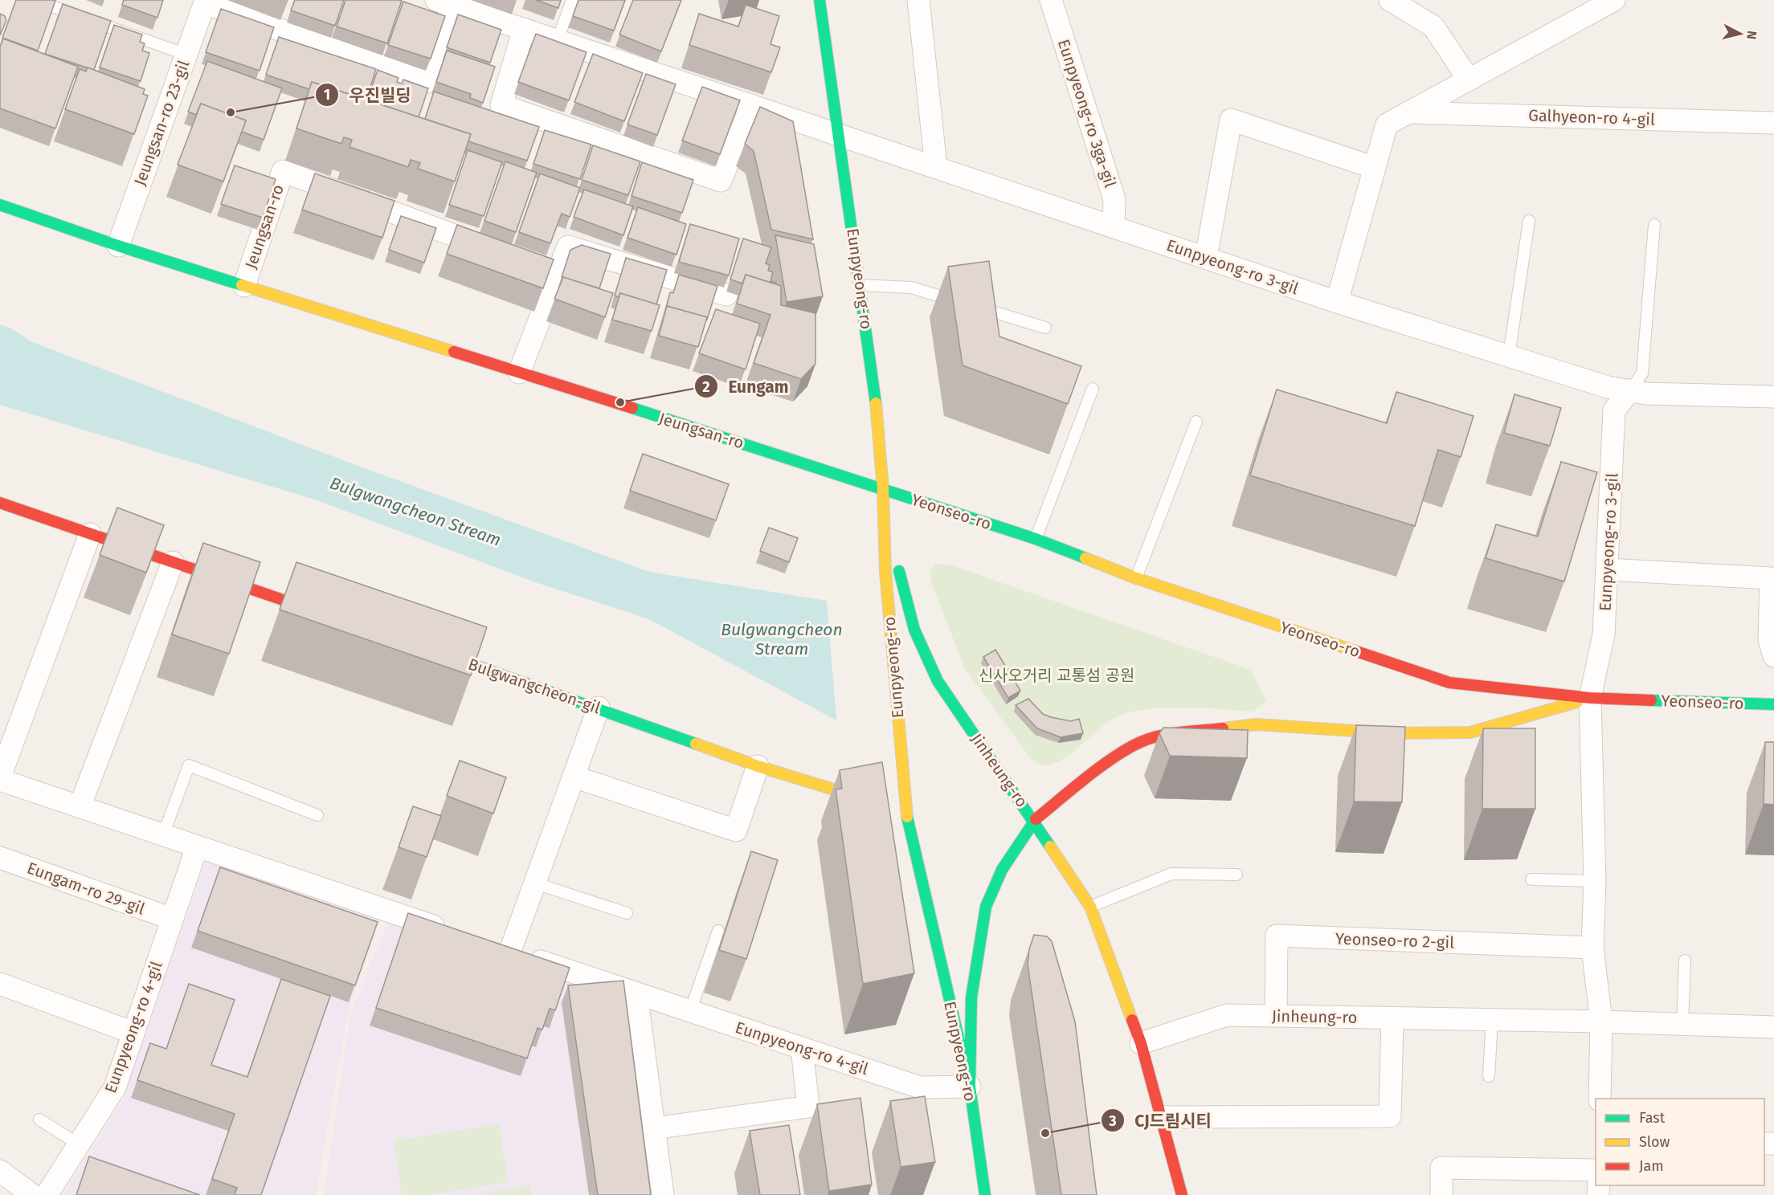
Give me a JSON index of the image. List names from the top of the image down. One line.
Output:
{"streets":{"main road":["Jeungsan-ro","Eunpyeong-ro","Yeonseo-ro","Bulgwangcheon-gil","Jinheung-ro"],"street":["Eunpyeong-ro 3ga-gil","Galhyeon-ro 4-gil","Jeungsan-ro 23-gil","Eunpyeong-ro 3-gil","Eungam-ro 29-gil","Yeonseo-ro 2-gil","Eunpyeong-ro 4-gil"]},"crossings":[["Eunpyeong-ro 3ga-gil","Eunpyeong-ro 3-gil"],["Galhyeon-ro 4-gil","Eunpyeong-ro 3-gil"],["Jeungsan-ro 23-gil","Jeungsan-ro"],["Jeungsan-ro","Eunpyeong-ro"],["Jeungsan-ro","Yeonseo-ro"],["Jeungsan-ro","Jinheung-ro"],["Eunpyeong-ro 3-gil","Eunpyeong-ro"],["Eunpyeong-ro 3-gil","Yeonseo-ro"],["Eunpyeong-ro","Yeonseo-ro"],["Eunpyeong-ro","Jinheung-ro"],["Eunpyeong-ro","Eunpyeong-ro 4-gil"],["Yeonseo-ro","Jinheung-ro"],["Bulgwangcheon-gil","Eunpyeong-ro 4-gil"],["Jinheung-ro","Yeonseo-ro 2-gil"],["Eungam-ro 29-gil","Eunpyeong-ro 4-gil"]],"water":["Bulgwangcheon Stream"],"parks":["신사오거리 교통섬 공원"],"places":["우진빌딩","Eungam","CJ드림시티"],"legend":["Fast","Slow","Jam"],"north":"right"}
